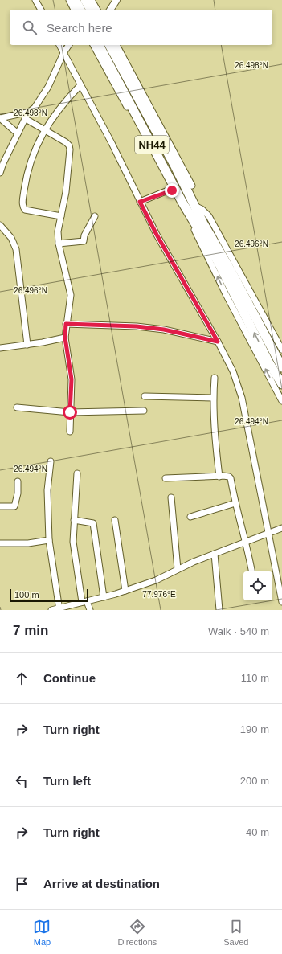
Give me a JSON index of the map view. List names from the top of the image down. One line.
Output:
{"streets":{"highway":["NH44"]},"scale_bar":"100 m","page":{"search":"Search here","scale":"100 m","heading":["7 min","Walk · 540 m"],"list":[["Continue","110 m"],["Turn right","190 m"],["Turn left","200 m"],["Turn right","40 m"],"Arrive at destination"],"nav":["Map","Directions","Saved"]},"coordinates":["26.498°N","26.496°N","26.494°N","77.976°E"]}
